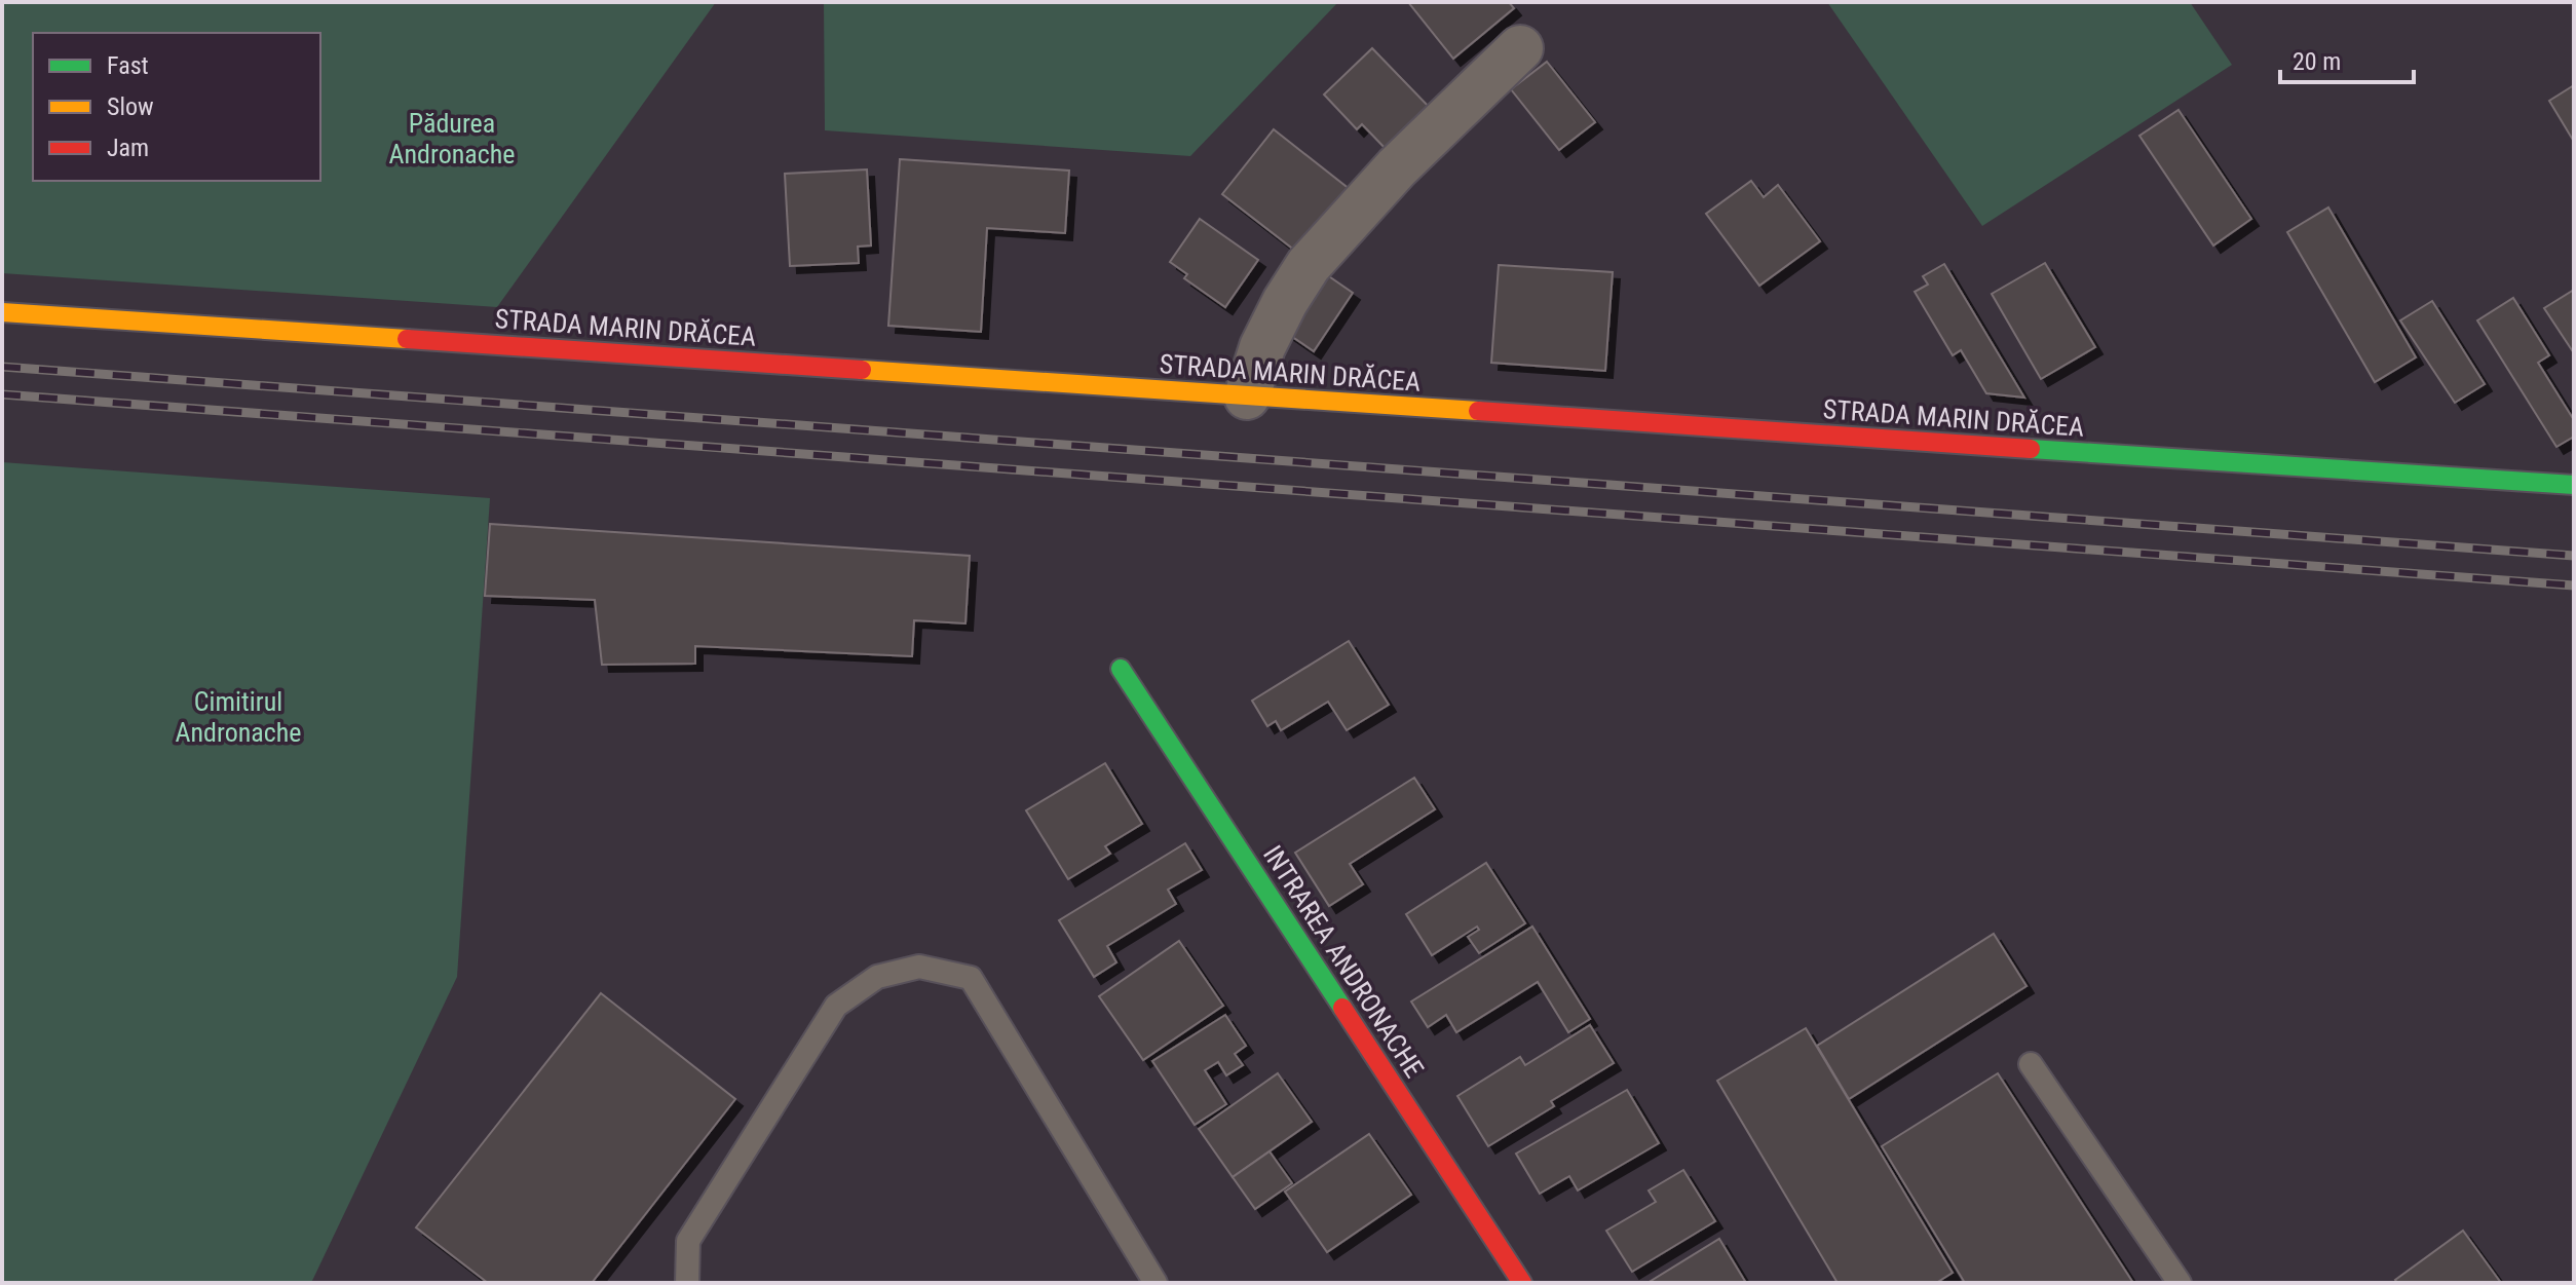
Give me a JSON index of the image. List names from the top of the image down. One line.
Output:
{"streets":{"street":["STRADA MARIN DRĂCEA","INTRAREA ANDRONACHE"]},"parks":["Pădurea Andronache","Cimitirul Andronache"],"legend":["Fast","Slow","Jam"],"scale_bar":"20 m"}
